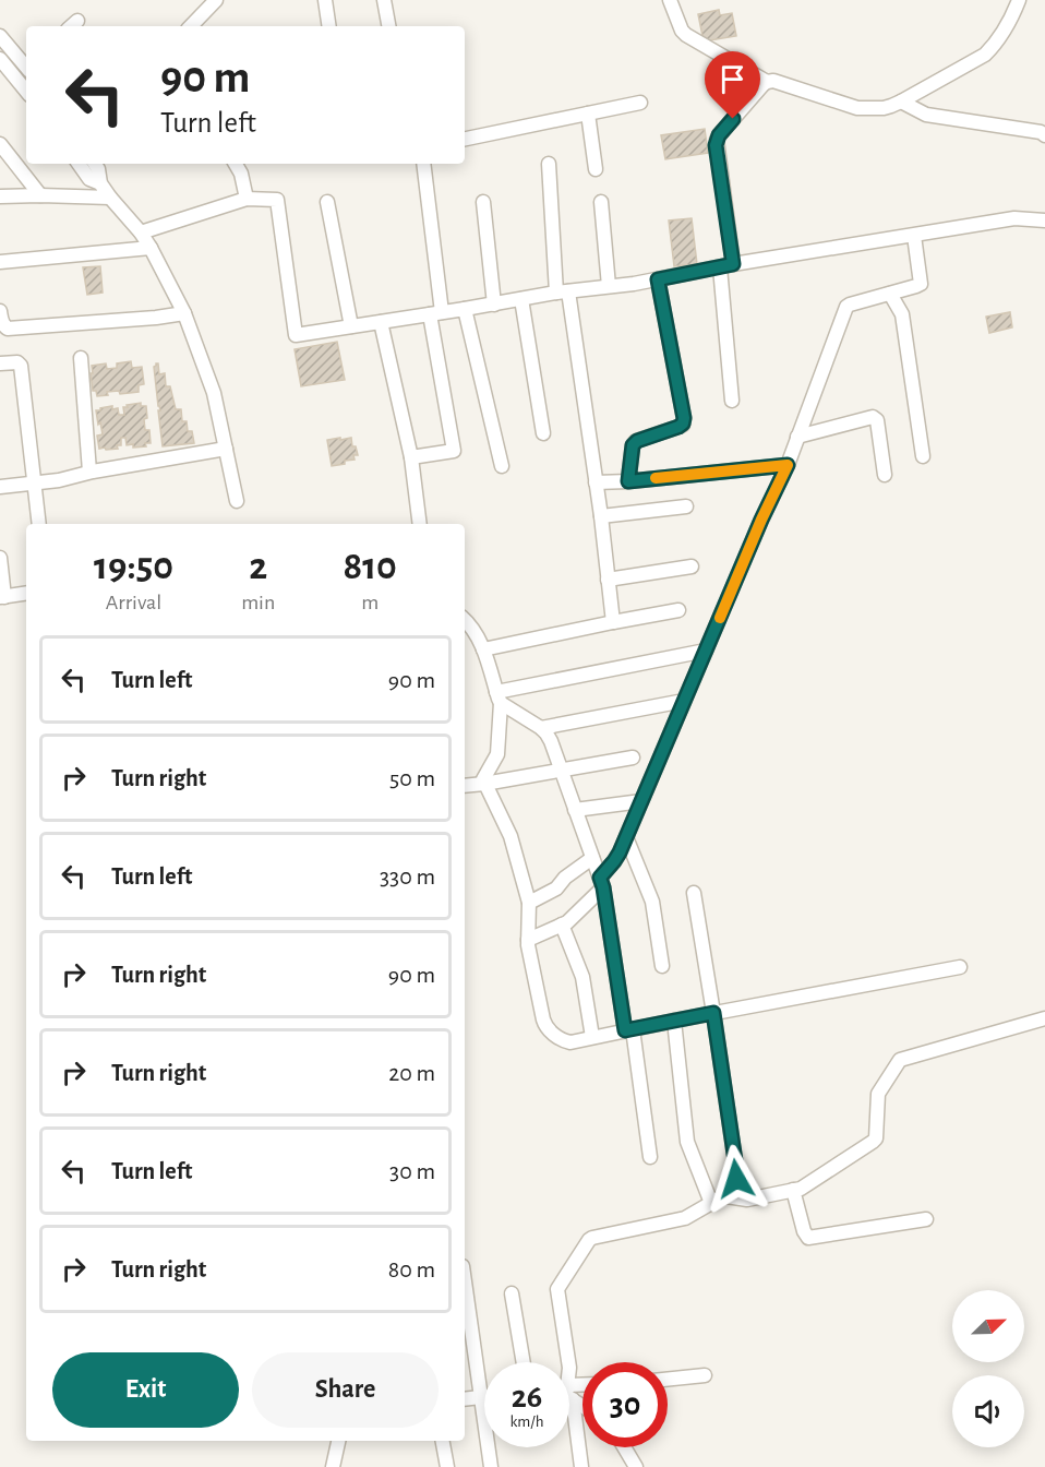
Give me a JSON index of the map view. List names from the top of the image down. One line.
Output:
{"north":"top right","page":{"turn":["90 m","Turn left"],"eta":["19:50","Arrival","2","min","810","m"],"list":[{"name":"Turn left","value":"90 m"},{"name":"Turn right","value":"50 m"},{"name":"Turn left","value":"330 m"},{"name":"Turn right","value":"90 m"},{"name":"Turn right","value":"20 m"},{"name":"Turn left","value":"30 m"},{"name":"Turn right","value":"80 m"}],"buttons":["Exit","Share"],"speed":"26 km/h","limit":"30"}}
